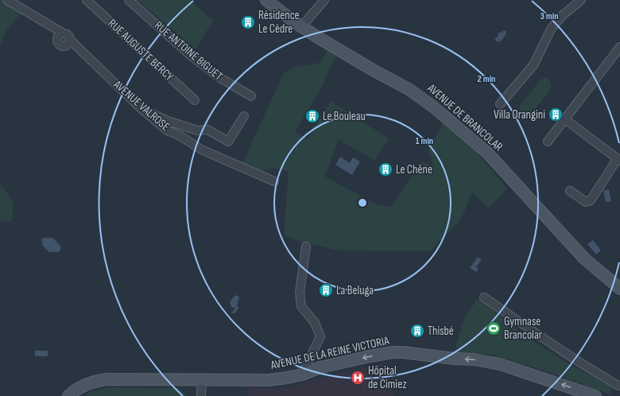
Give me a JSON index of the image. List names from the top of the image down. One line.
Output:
{"streets":{"street":["RUE AUGUSTE BERCY","RUE ANTOINE BIGUET","AVENUE VALROSE","AVENUE DE BRANCOLAR","AVENUE DE LA REINE VICTORIA"]},"one_way":["AVENUE DE LA REINE VICTORIA"],"places":{"building":["Résidence Le Cèdre","Villa Orangini","Le Bouleau","Le Chêne","La Beluga","Thisbé"],"sports":["Gymnase Brancolar"],"hospital":["Hôpital de Cimiez"]},"rings":["3 min","2 min","1 min"]}
